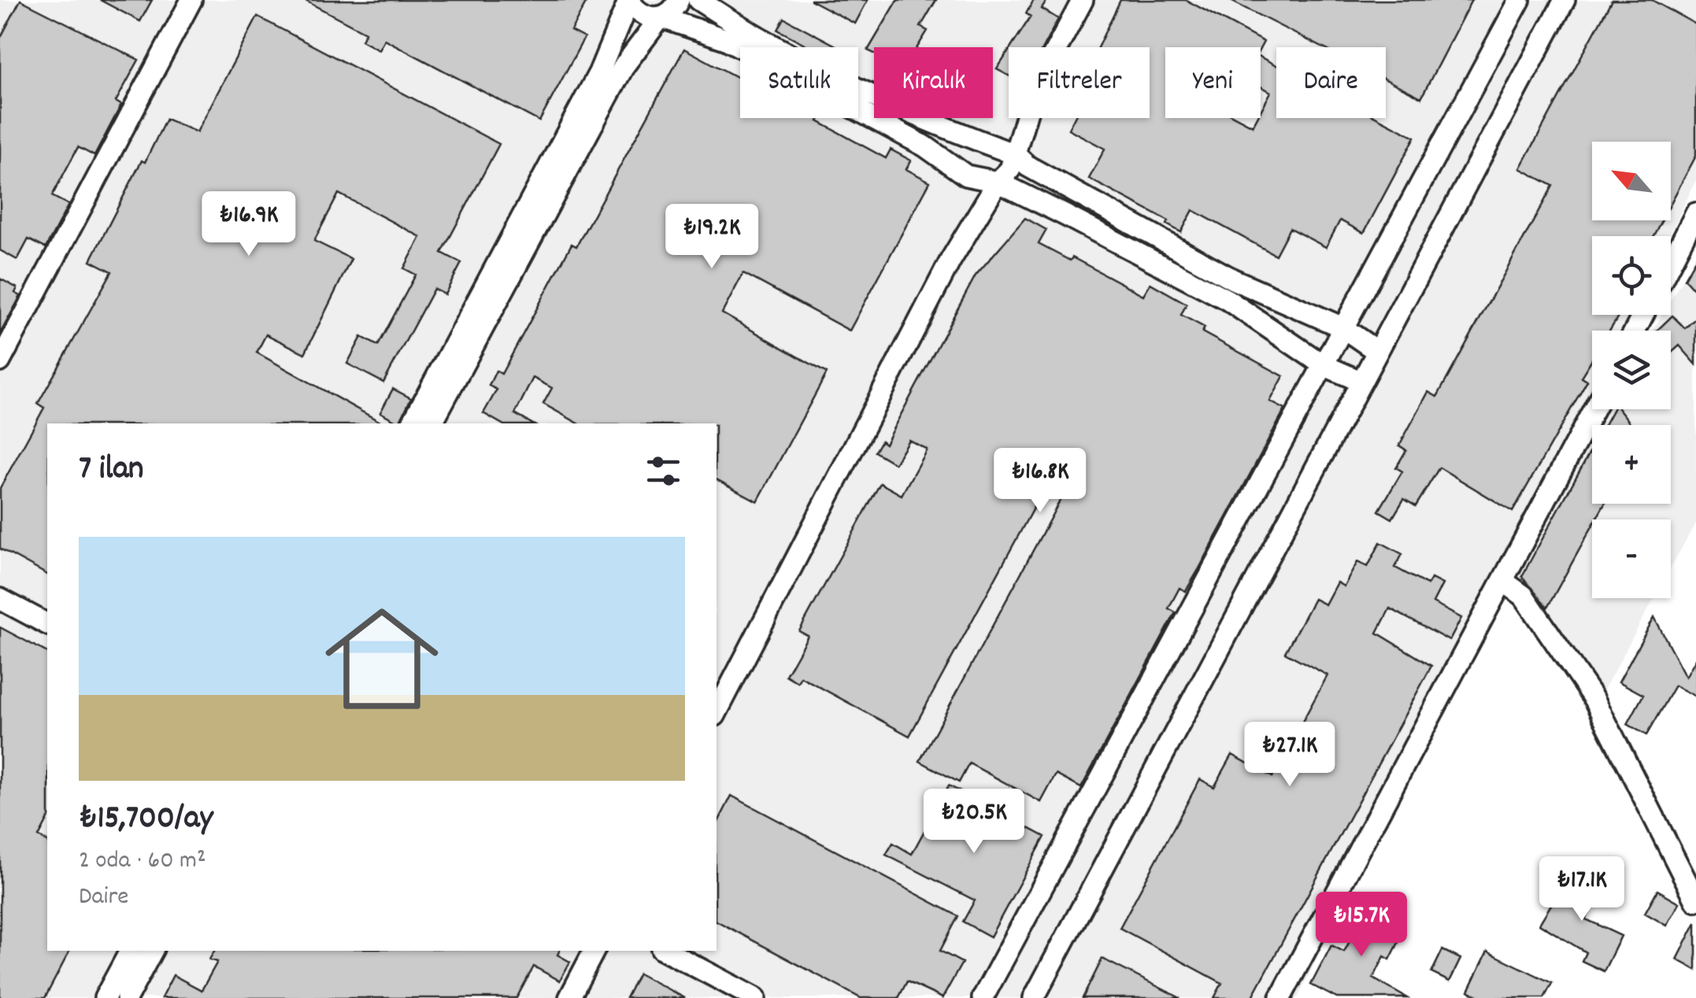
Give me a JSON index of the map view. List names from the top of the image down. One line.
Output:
{"north":"top left","page":{"chip":["Satılık","Kiralık","Filtreler","Yeni","Daire"],"map_buttons":["+","−"],"price":["₺16.9K","₺19.2K","₺16.8K","₺27.1K","₺20.5K","₺17.1K","₺15.7K"],"heading":"7 ilan","list":[{"name":"₺15,700/ay","note":"2 oda · 60 m² · Daire"}]}}
